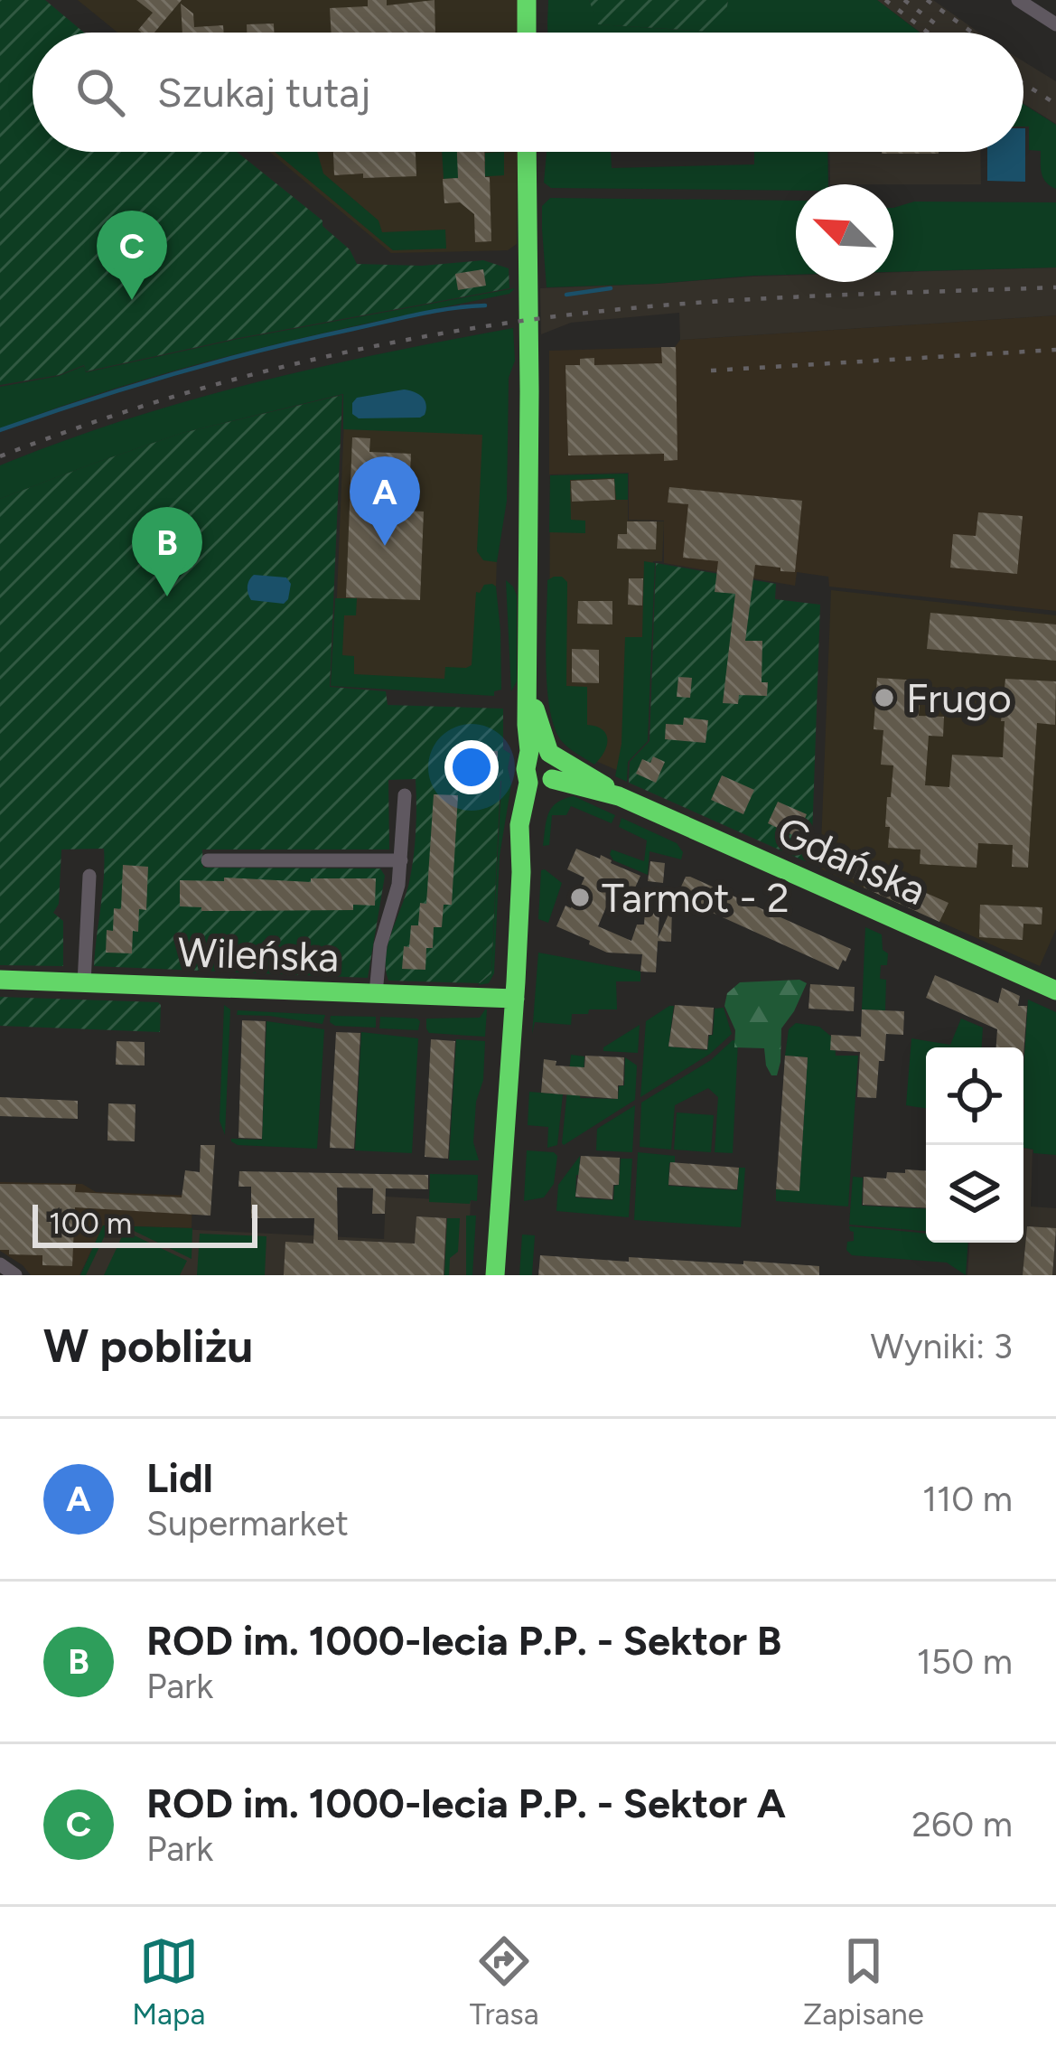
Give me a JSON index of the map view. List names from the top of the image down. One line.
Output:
{"streets":{"street":["Gdańska","Wileńska"]},"places":["Frugo","Tarmot - 2"],"scale_bar":"100 m","north":"top left","page":{"search":"Szukaj tutaj","pins":["C","A","B"],"scale":"100 m","heading":["W pobliżu","Wyniki: 3"],"list":[{"mark":"A","name":"Lidl","note":"Supermarket","value":"110 m"},{"mark":"B","name":"ROD im. 1000-lecia P.P. - Sektor B","note":"Park","value":"150 m"},{"mark":"C","name":"ROD im. 1000-lecia P.P. - Sektor A","note":"Park","value":"260 m"}],"nav":["Mapa","Trasa","Zapisane"]}}
